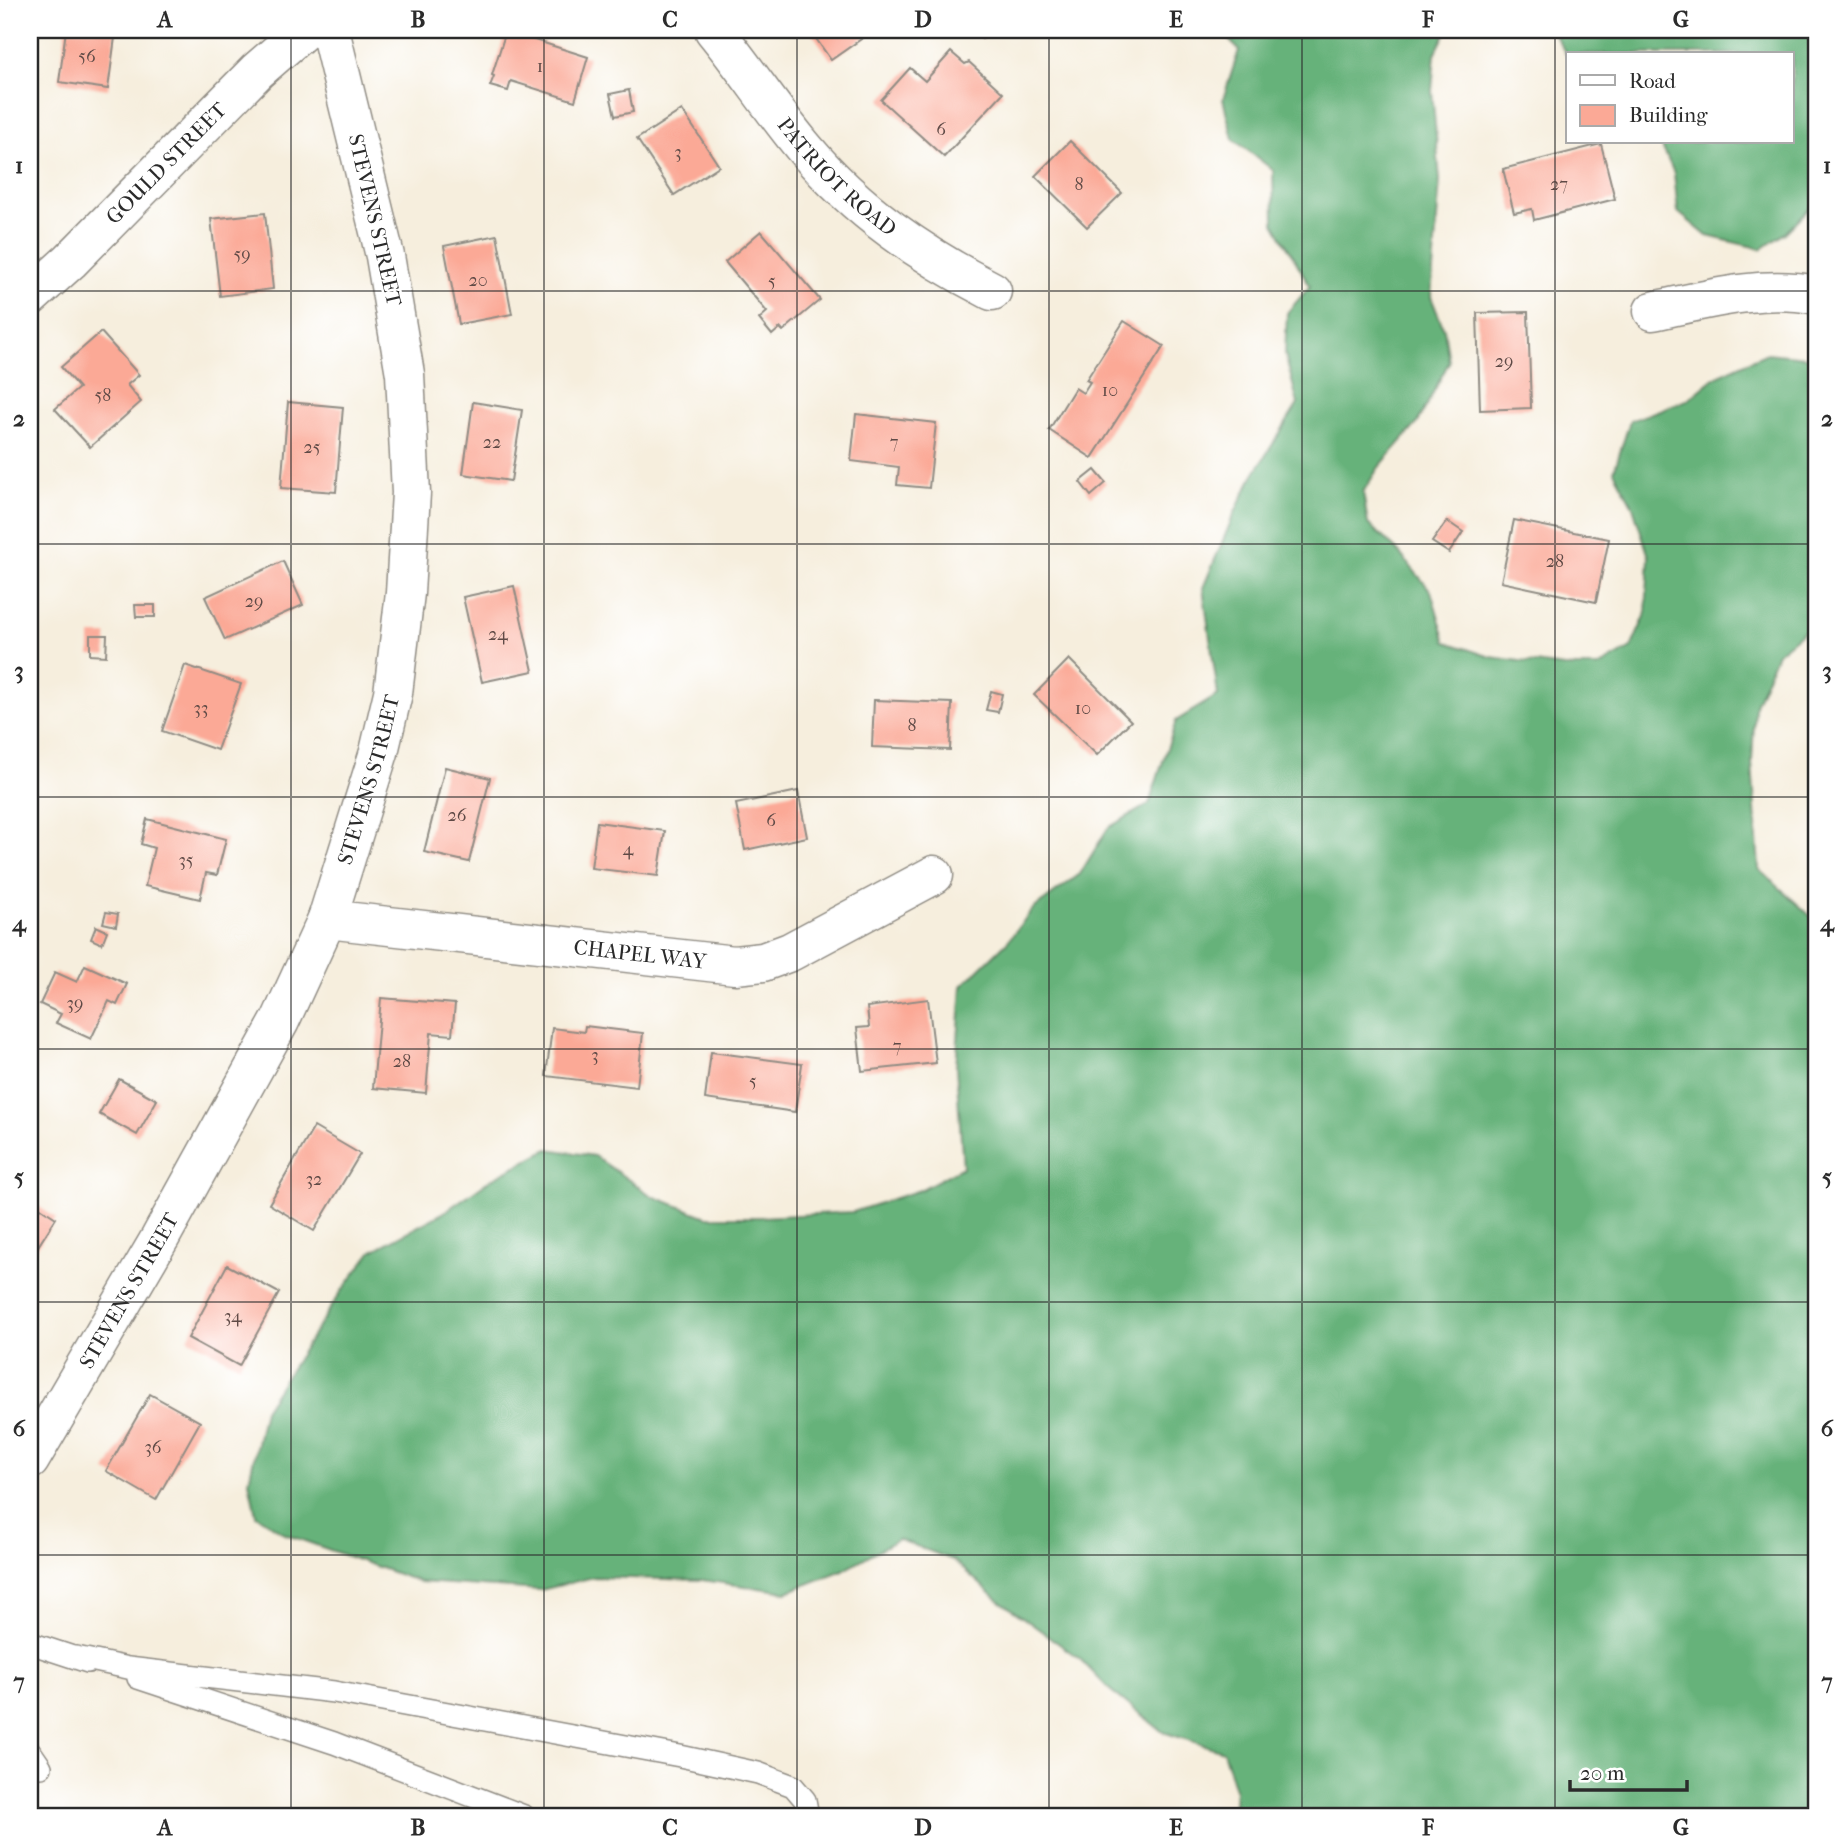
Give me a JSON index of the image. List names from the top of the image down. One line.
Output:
{"streets":{"street":["GOULD STREET","PATRIOT ROAD","STEVENS STREET","CHAPEL WAY"]},"crossings":[["STEVENS STREET","CHAPEL WAY"]],"house_numbers":["56","1","6","3","8","27","59","20","5","29","10","58","22","7","25","28","29","24","33","10","8","26","6","4","35","39","7","3","28","5","32","34","36"],"legend":["Road","Building"],"scale_bar":"20 m","grid":{"columns":["A","B","C","D","E","F","G"],"rows":["1","2","3","4","5","6","7"]}}
